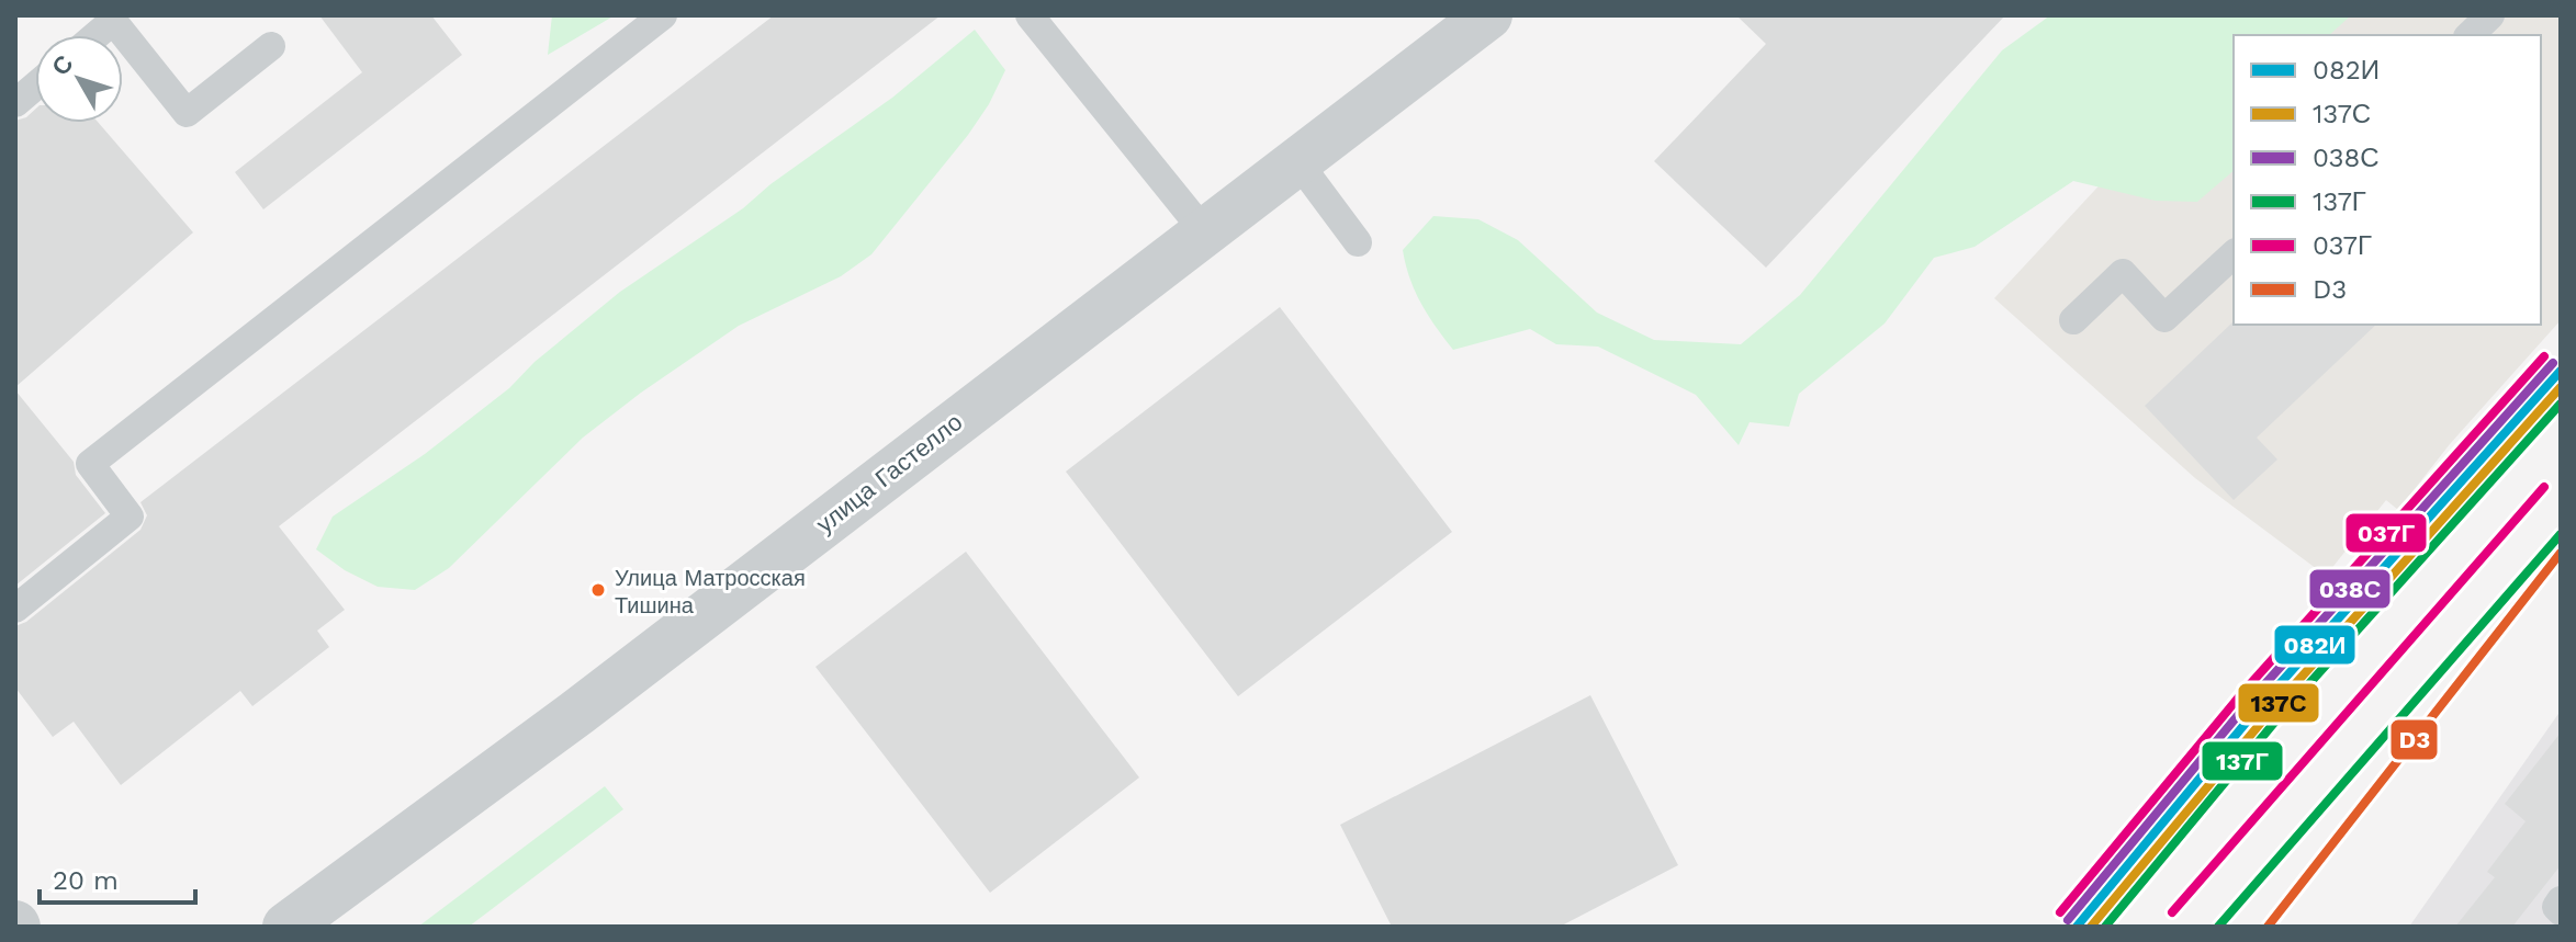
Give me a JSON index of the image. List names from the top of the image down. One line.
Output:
{"streets":{"street":["улица Гастелло"]},"places":["Улица Матросская Тишина"],"lines":["transit line 037Г","transit line 038С","transit line 082И","transit line 137С","transit line 137Г","transit line D3"],"legend":["082И","137С","038С","137Г","037Г","D3"],"scale_bar":"20 m","north":"top left"}
